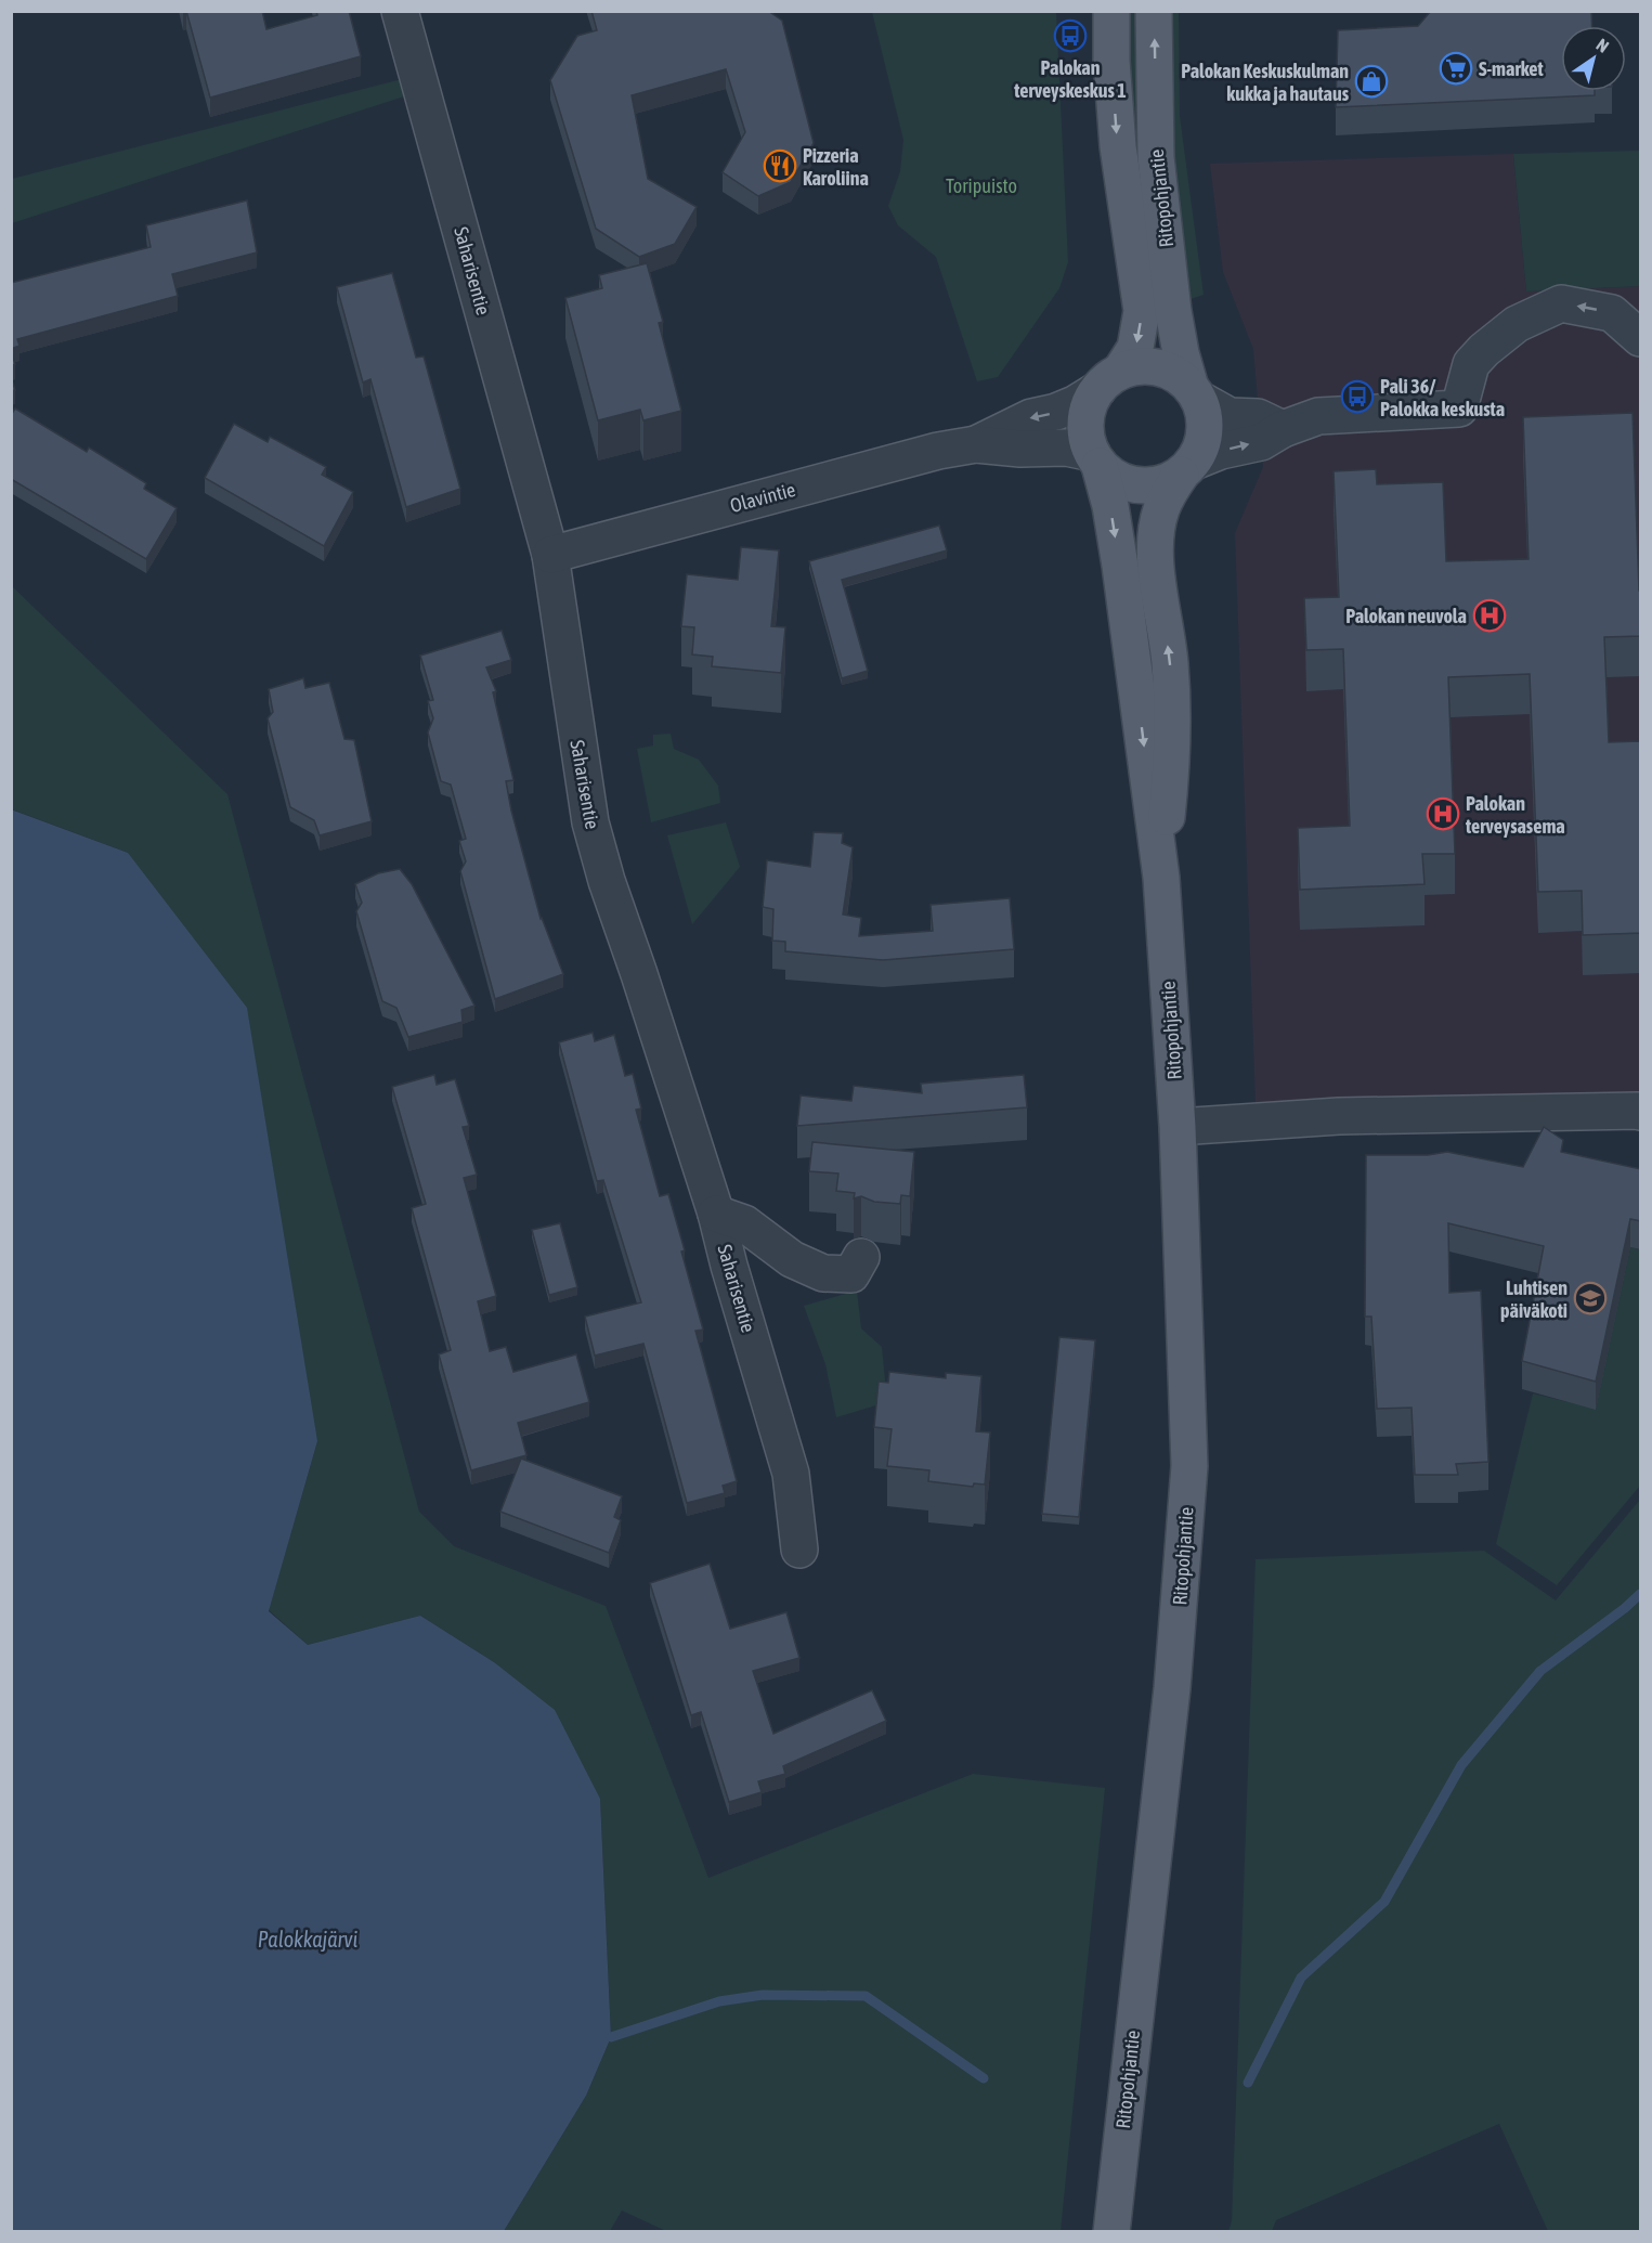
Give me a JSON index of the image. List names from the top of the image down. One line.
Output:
{"streets":{"main road":["Ritopohjantie"],"street":["Saharisentie","Olavintie"]},"crossings":[["Ritopohjantie","Olavintie"],["Saharisentie","Olavintie"]],"water":["Palokkajärvi"],"parks":["Toripuisto"],"places":{"bus stop":["Palokan terveyskeskus 1","Pali 36/ Palokka keskusta"],"supermarket":["S-market"],"shop":["Palokan Keskuskulman kukka ja hautaus"],"restaurant":["Pizzeria Karoliina"],"hospital":["Palokan neuvola","Palokan terveysasema"],"school or university":["Luhtisen päiväkoti"]},"north":"top right"}
